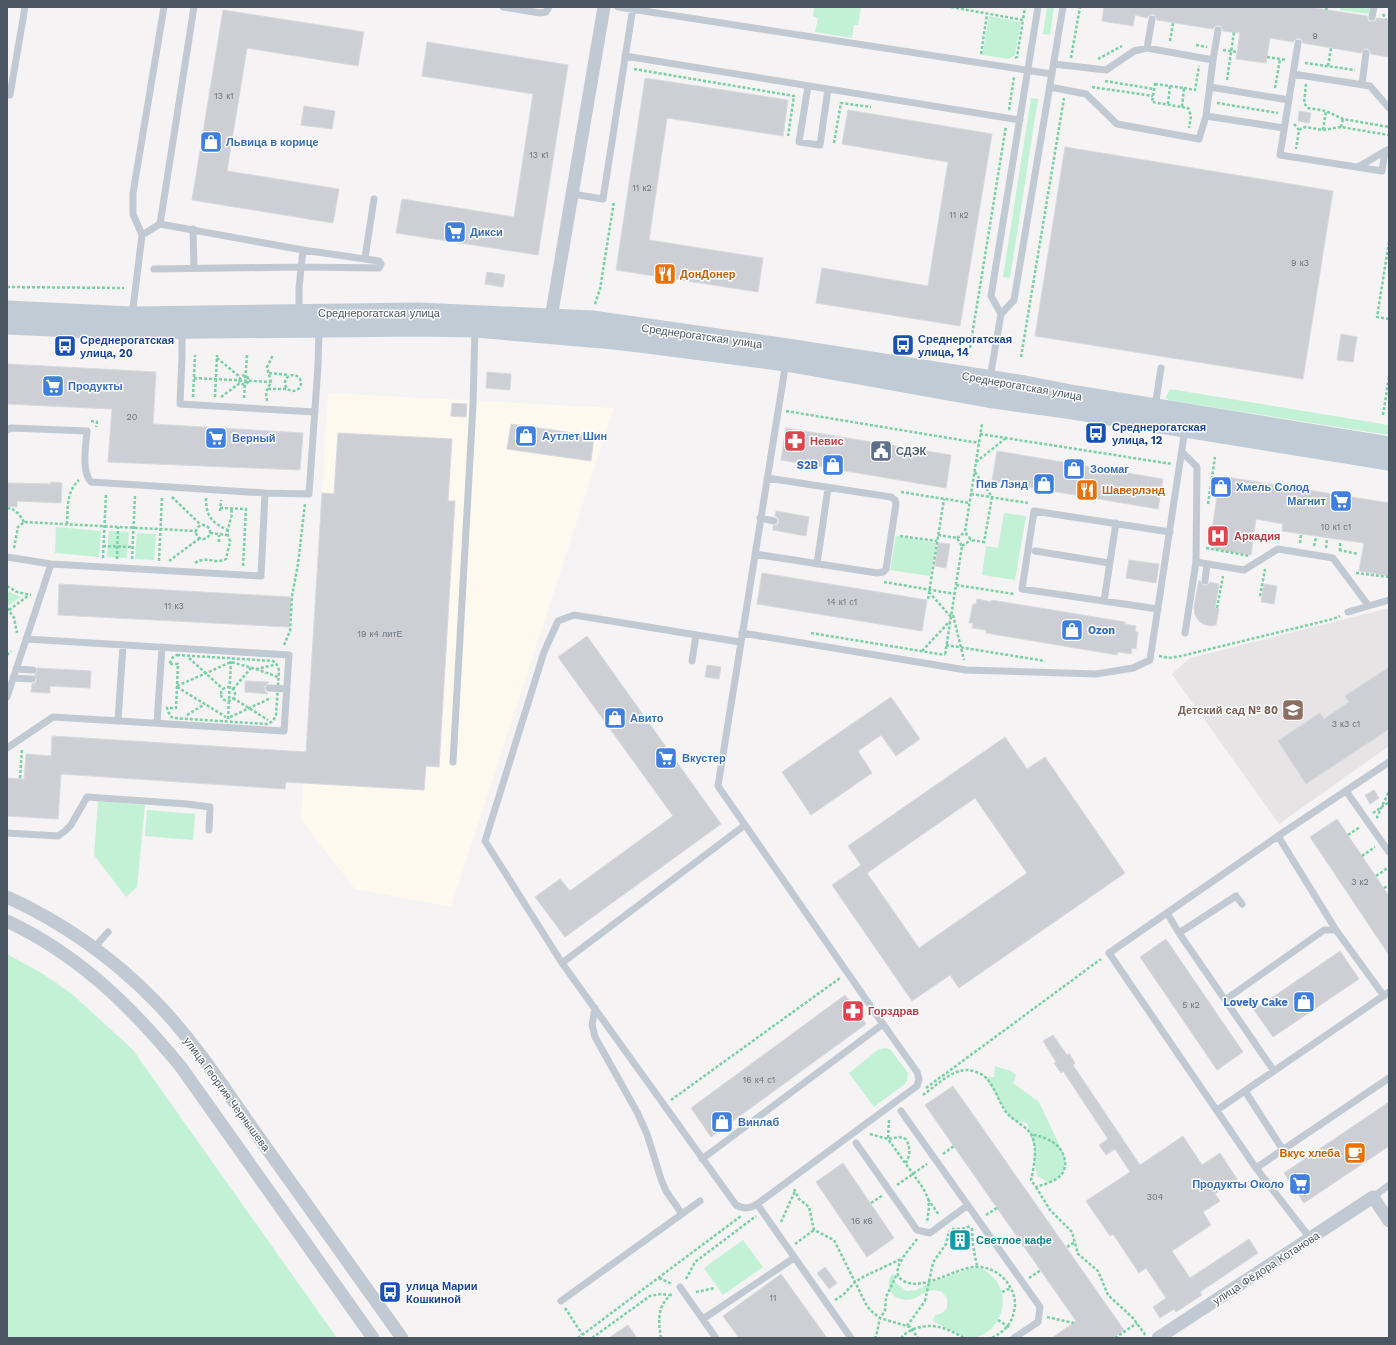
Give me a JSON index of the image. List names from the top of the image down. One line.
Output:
{"streets":{"street":["Среднерогатская улица","улица Георгия Чернышева","улица Фёдора Котанова"]},"places":{"shop":["Львица в корице","Аутлет Шин","S2B","Зоомаг","Пив Лэнд","Хмель Солод","Ozon","Авито","Lovely Cake","Винлаб"],"supermarket":["Дикси","Продукты","Верный","Магнит","Вкустер","Продукты Около"],"restaurant":["ДонДонер","Шаверлэнд"],"bus stop":["Среднерогатская улица, 14","Среднерогатская улица, 20","Среднерогатская улица, 12","улица Марии Кошкиной"],"pharmacy":["Невис","Горздрав"],"public building":["СДЭК"],"hospital":["Аркадия"],"school or university":["Детский сад № 80"],"cafe":["Вкус хлеба"],"building":["Светлое кафе"]},"house_numbers":["9","13 к1","13 к1","11 к2","11 к2","9 к3","20","10 к1 с1","14 к1 с1","11 к3","19 к4 литЕ","3 к3 с1","3 к2","5 к2","16 к4 с1","304","16 к6","11"]}
